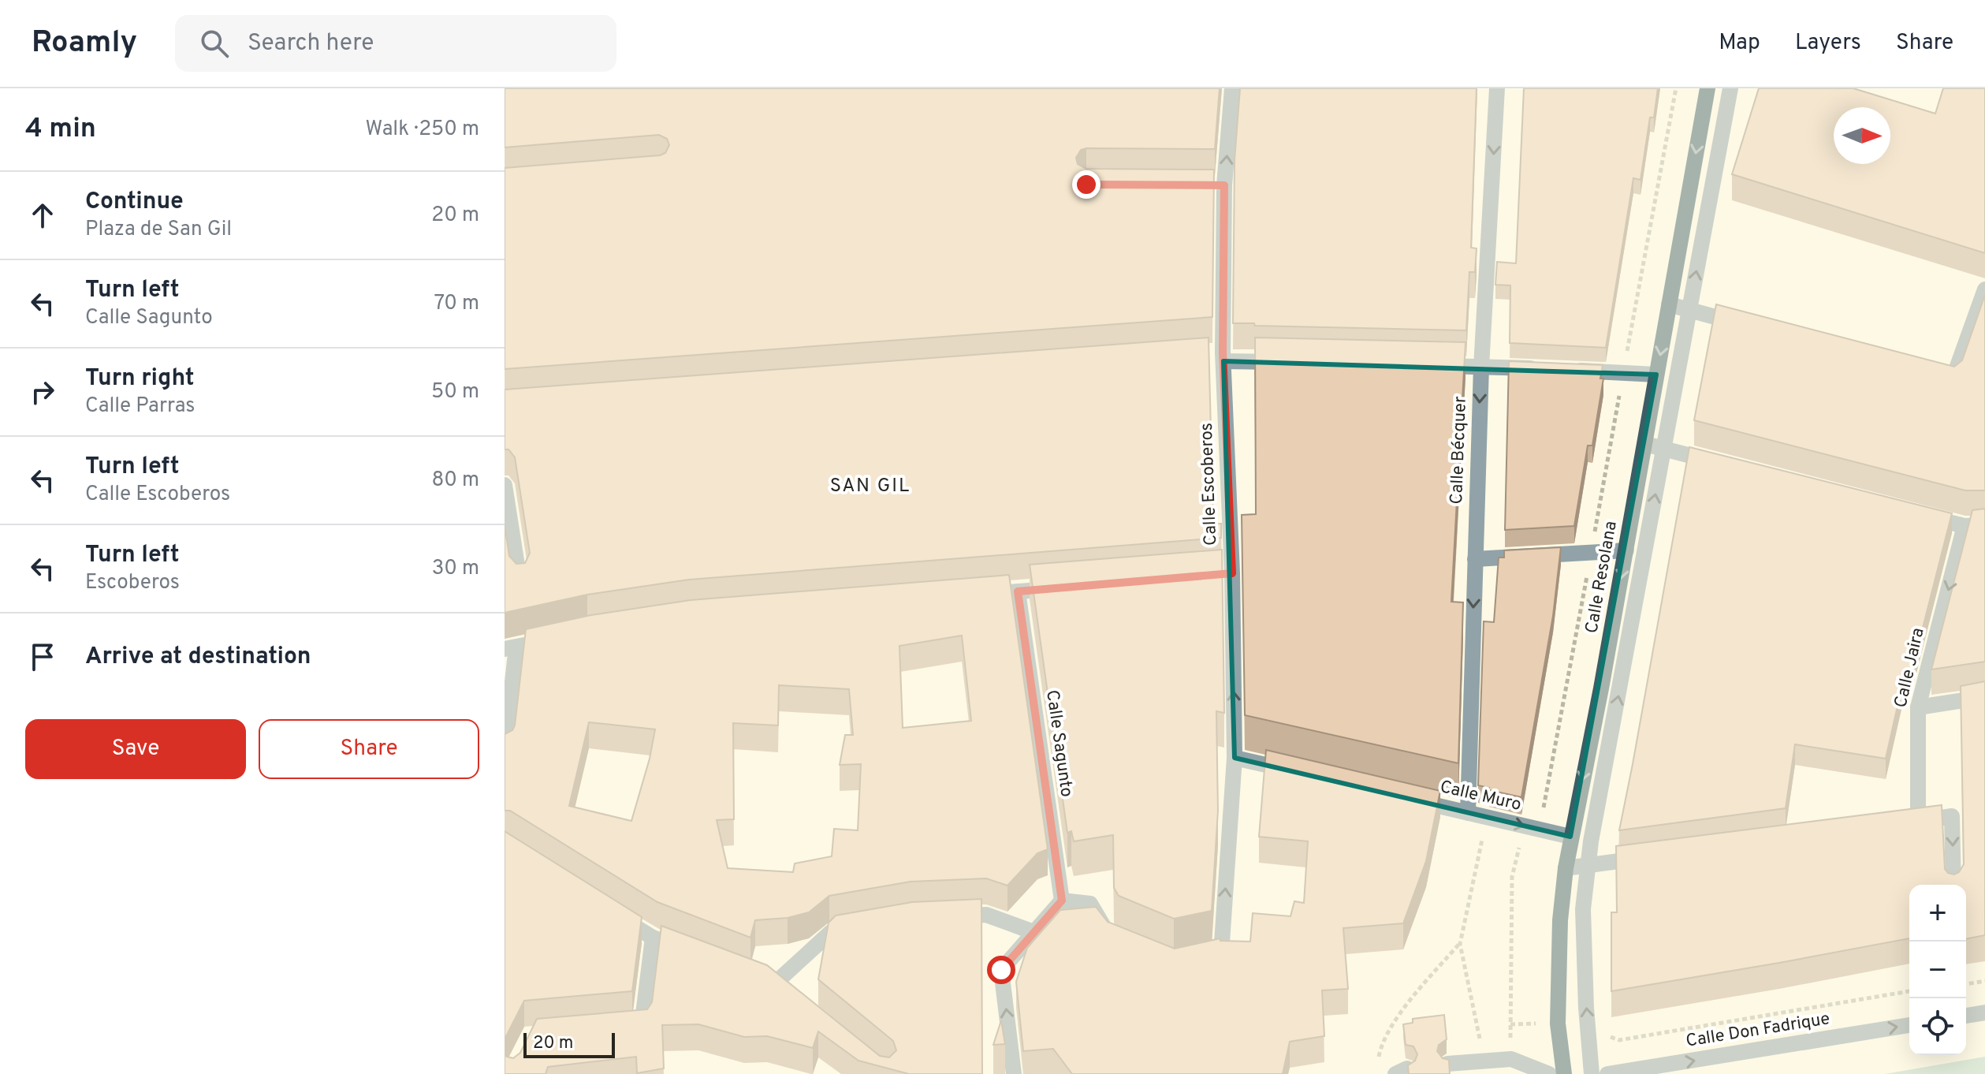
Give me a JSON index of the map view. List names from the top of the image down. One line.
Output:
{"streets":{"main road":["Calle Resolana"],"street":["Calle Bécquer","Calle Escoberos","Calle Jaira","Calle Sagunto","Calle Muro","Calle Don Fadrique"]},"crossings":[["Calle Bécquer","Calle Muro"],["Calle Resolana","Calle Muro"]],"one_way":["Calle Bécquer","Calle Escoberos","Calle Resolana","Calle Jaira","Calle Muro","Calle Don Fadrique"],"districts":["SAN GIL"],"scale_bar":"20 m","north":"right","page":{"header":"Roamly","search":"Search here","nav":["Map","Layers","Share"],"heading":["4 min","Walk · 250 m"],"list":[["Continue","Plaza de San Gil","20 m"],["Turn left","Calle Sagunto","70 m"],["Turn right","Calle Parras","50 m"],["Turn left","Calle Escoberos","80 m"],["Turn left","Escoberos","30 m"],"Arrive at destination"],"buttons":["Save","Share"],"map_buttons":["+","−"],"scale":"20 m"}}
